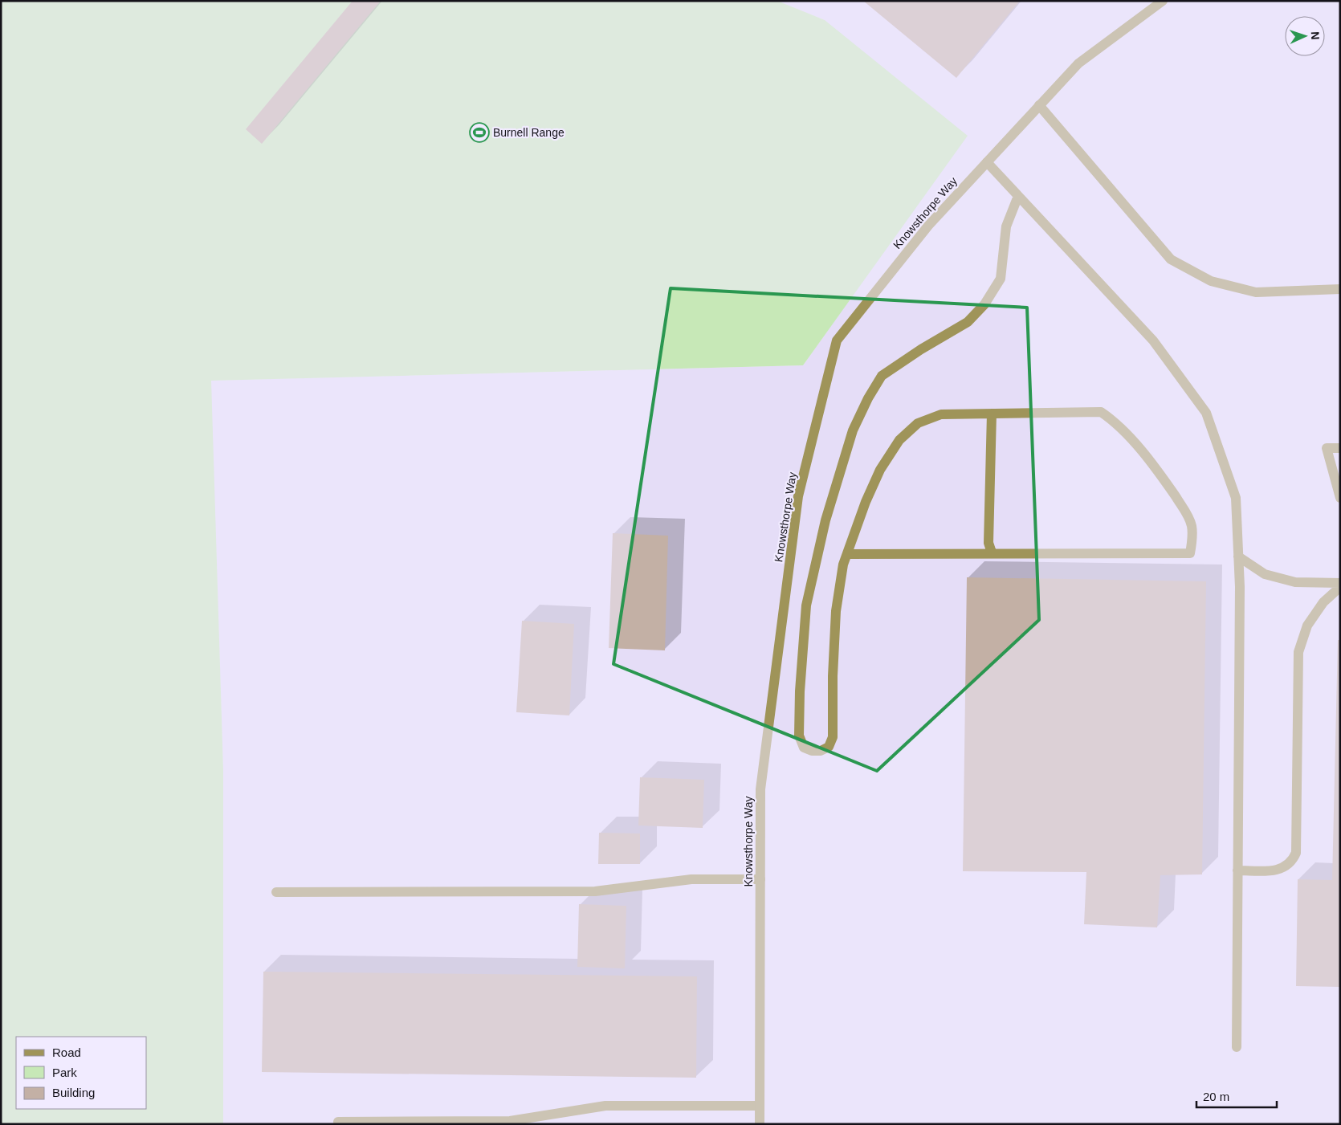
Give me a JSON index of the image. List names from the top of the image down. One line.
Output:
{"streets":{"street":["Knowsthorpe Way"]},"places":{"sports":["Burnell Range"]},"legend":["Road","Park","Building"],"scale_bar":"20 m","north":"right"}
